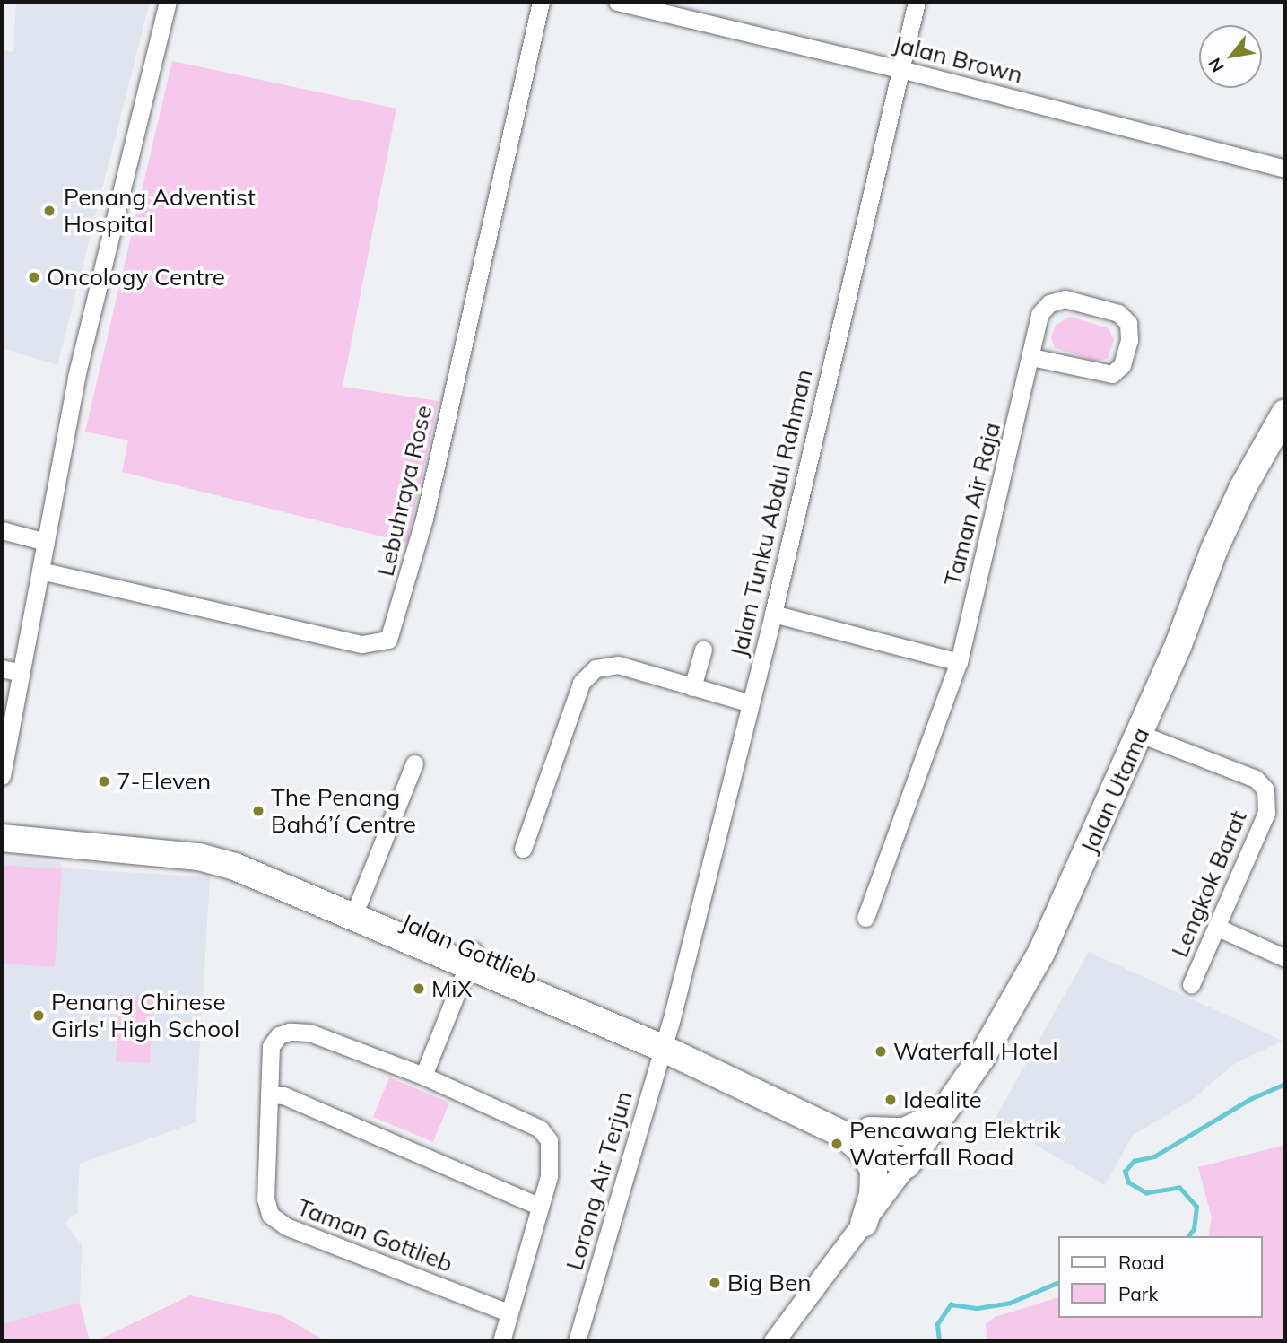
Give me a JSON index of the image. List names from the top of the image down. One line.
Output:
{"streets":{"main road":["Jalan Utama","Jalan Gottlieb"],"street":["Jalan Brown","Lebuhraya Rose","Taman Air Raja","Jalan Tunku Abdul Rahman","Lengkok Barat","Lorong Air Terjun","Taman Gottlieb"]},"crossings":[["Jalan Brown","Jalan Tunku Abdul Rahman"],["Jalan Tunku Abdul Rahman","Jalan Gottlieb"],["Jalan Tunku Abdul Rahman","Lorong Air Terjun"],["Jalan Utama","Lengkok Barat"],["Jalan Utama","Jalan Gottlieb"],["Jalan Gottlieb","Lorong Air Terjun"]],"places":["Penang Adventist Hospital","Oncology Centre","7-Eleven","The Penang Bahá’í Centre","MiX","Penang Chinese Girls' High School","Waterfall Hotel","Idealite","Pencawang Elektrik Waterfall Road","Big Ben"],"legend":["Road","Park"],"north":"bottom left"}
